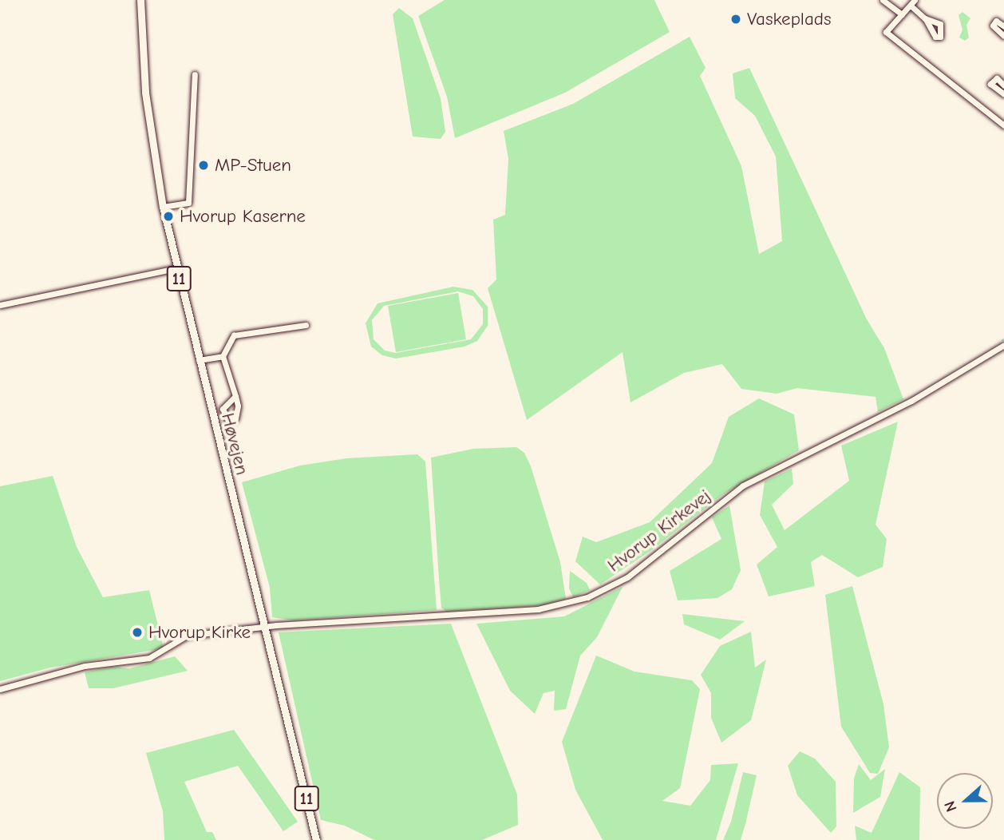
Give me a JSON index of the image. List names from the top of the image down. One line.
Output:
{"streets":{"main road":["11","Høvejen"],"street":["Hvorup Kirkevej"]},"crossings":[["Høvejen","Hvorup Kirkevej"]],"places":["Vaskeplads","MP-Stuen","Hvorup Kaserne","Hvorup Kirke"],"north":"left"}
